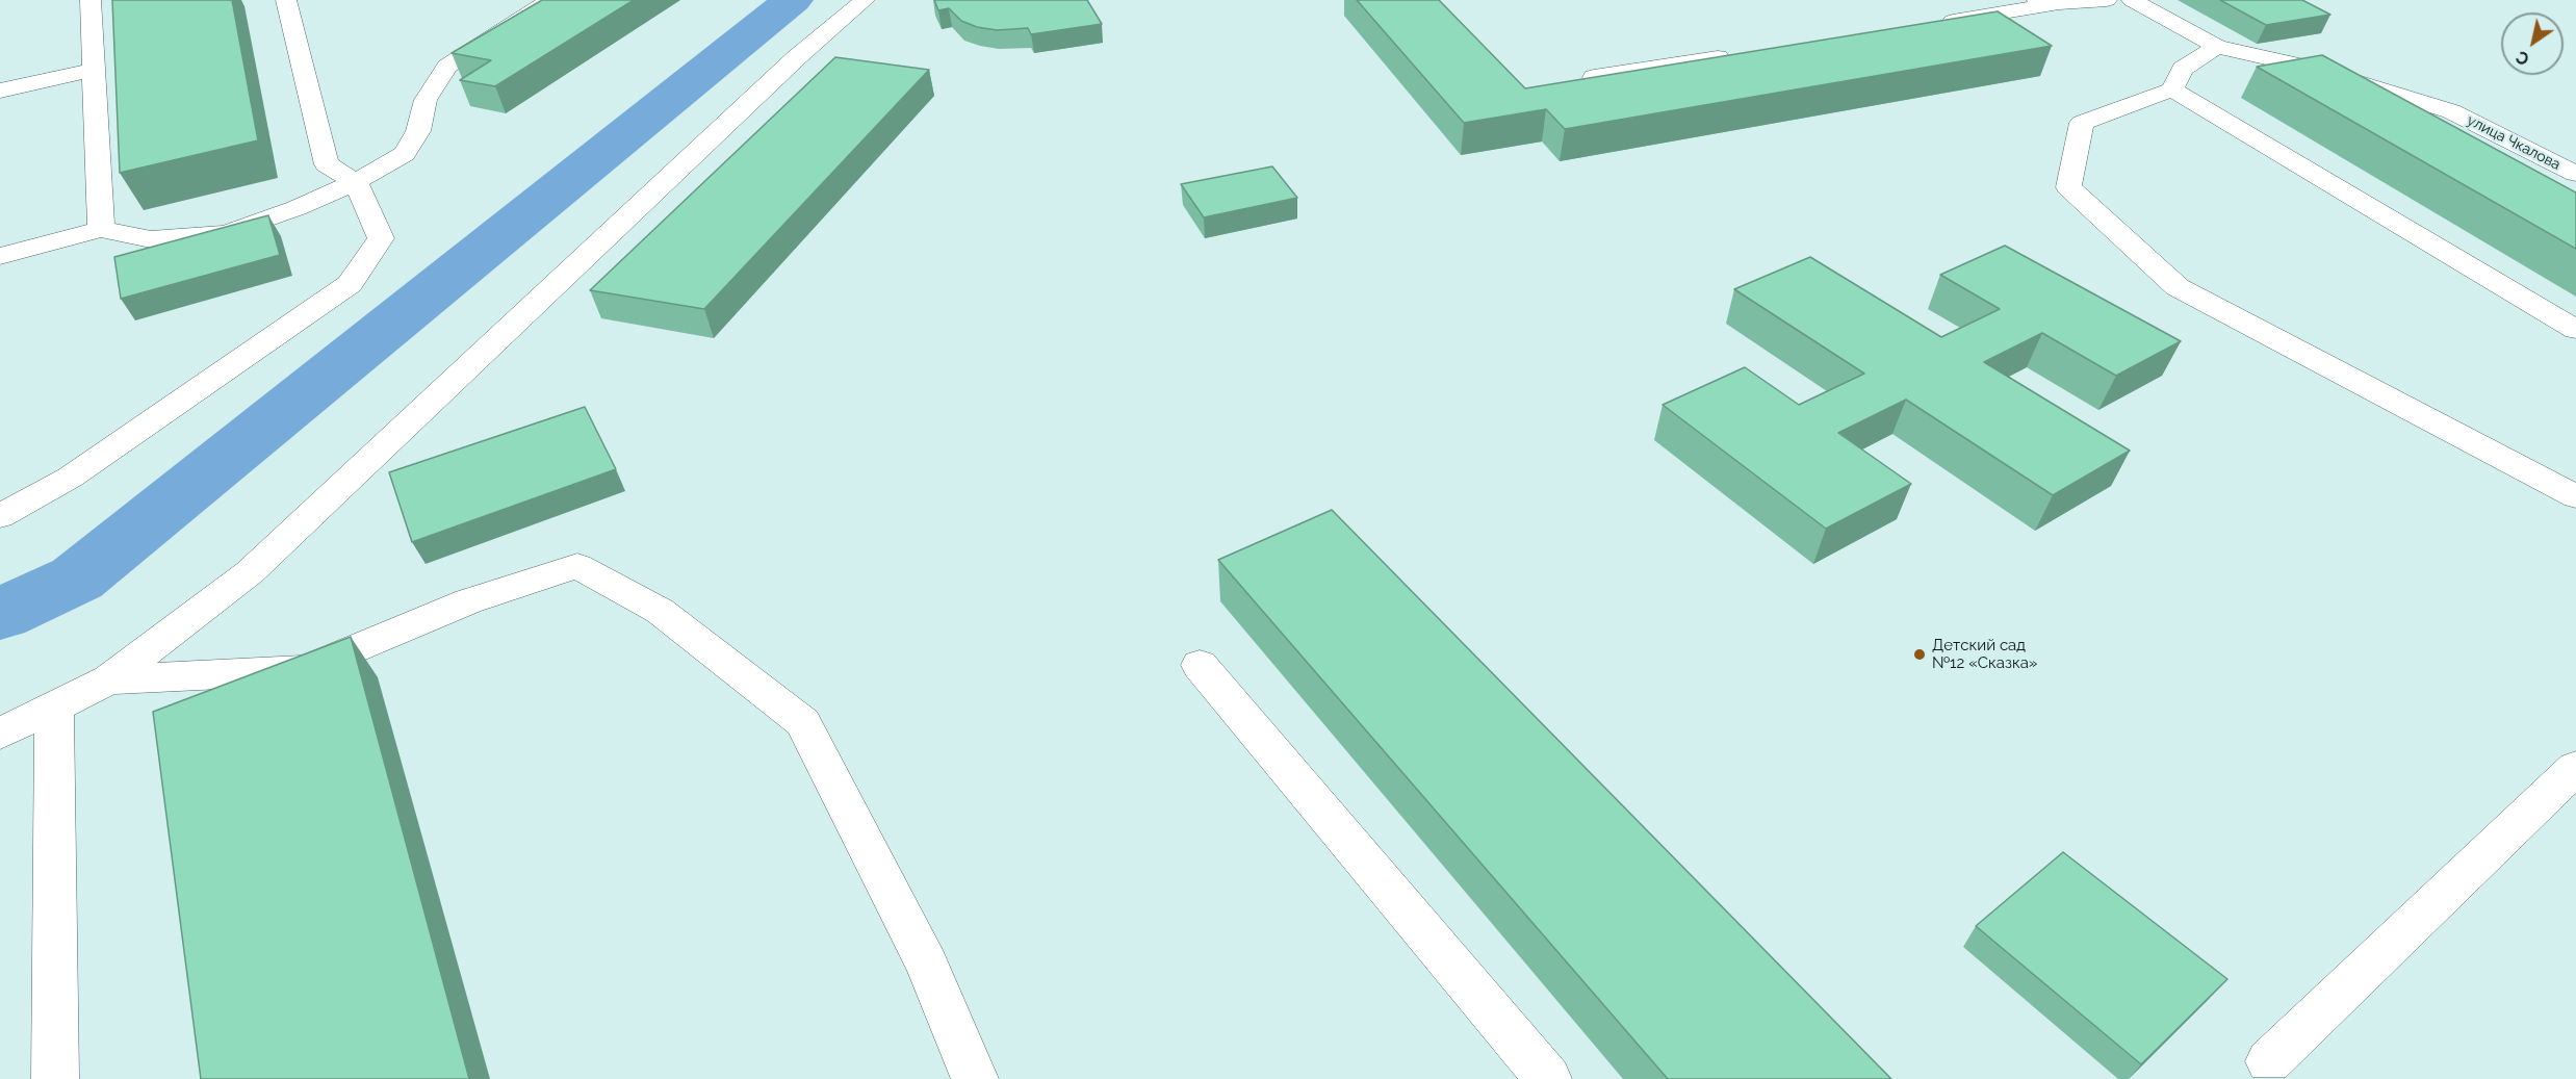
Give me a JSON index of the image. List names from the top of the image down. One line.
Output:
{"streets":{"street":["улица Чкалова"]},"places":["Детский сад №12 «Сказка»"],"north":"bottom left"}
